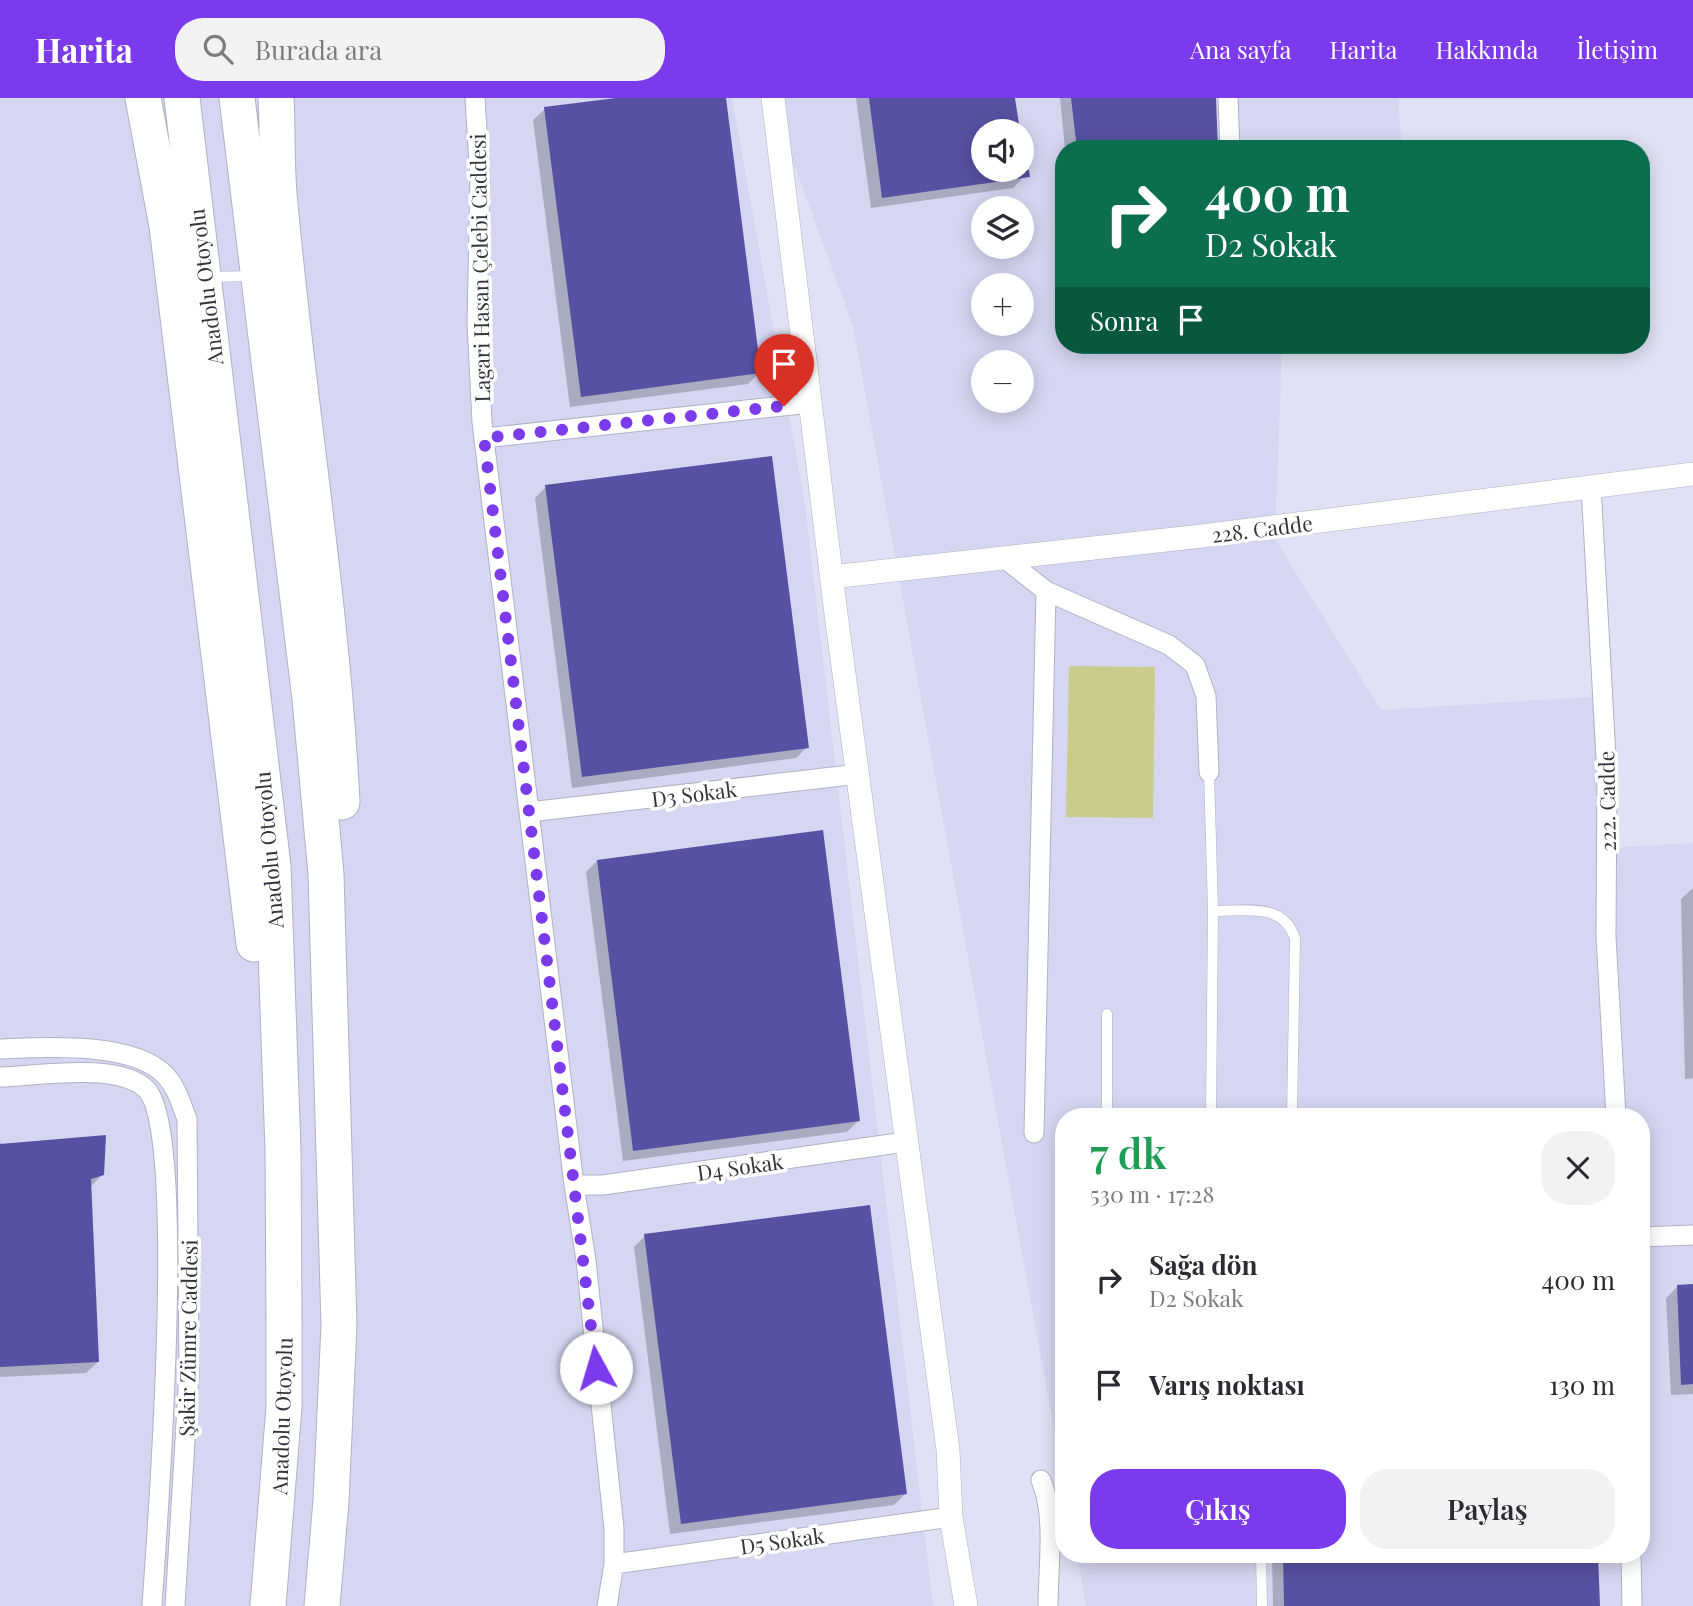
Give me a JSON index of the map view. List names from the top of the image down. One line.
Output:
{"streets":{"highway":["Anadolu Otoyolu"],"street":["Lagari Hasan Çelebi Caddesi","228. Cadde","D3 Sokak","222. Cadde","D4 Sokak","Şakir Zümre Caddesi","D5 Sokak"]},"crossings":[["Lagari Hasan Çelebi Caddesi","D3 Sokak"],["Lagari Hasan Çelebi Caddesi","D4 Sokak"],["Lagari Hasan Çelebi Caddesi","D5 Sokak"],["228. Cadde","222. Cadde"]],"page":{"header":"Harita","search":"Burada ara","nav":["Ana sayfa","Harita","Hakkında","İletişim"],"map_buttons":["+","−"],"turn":["400 m","D2 Sokak"],"then":"Sonra","heading":["7 dk","530 m · 17:28"],"list":[{"name":"Sağa dön","note":"D2 Sokak","value":"400 m"},{"name":"Varış noktası","value":"130 m"}],"buttons":["Çıkış","Paylaş"]}}
